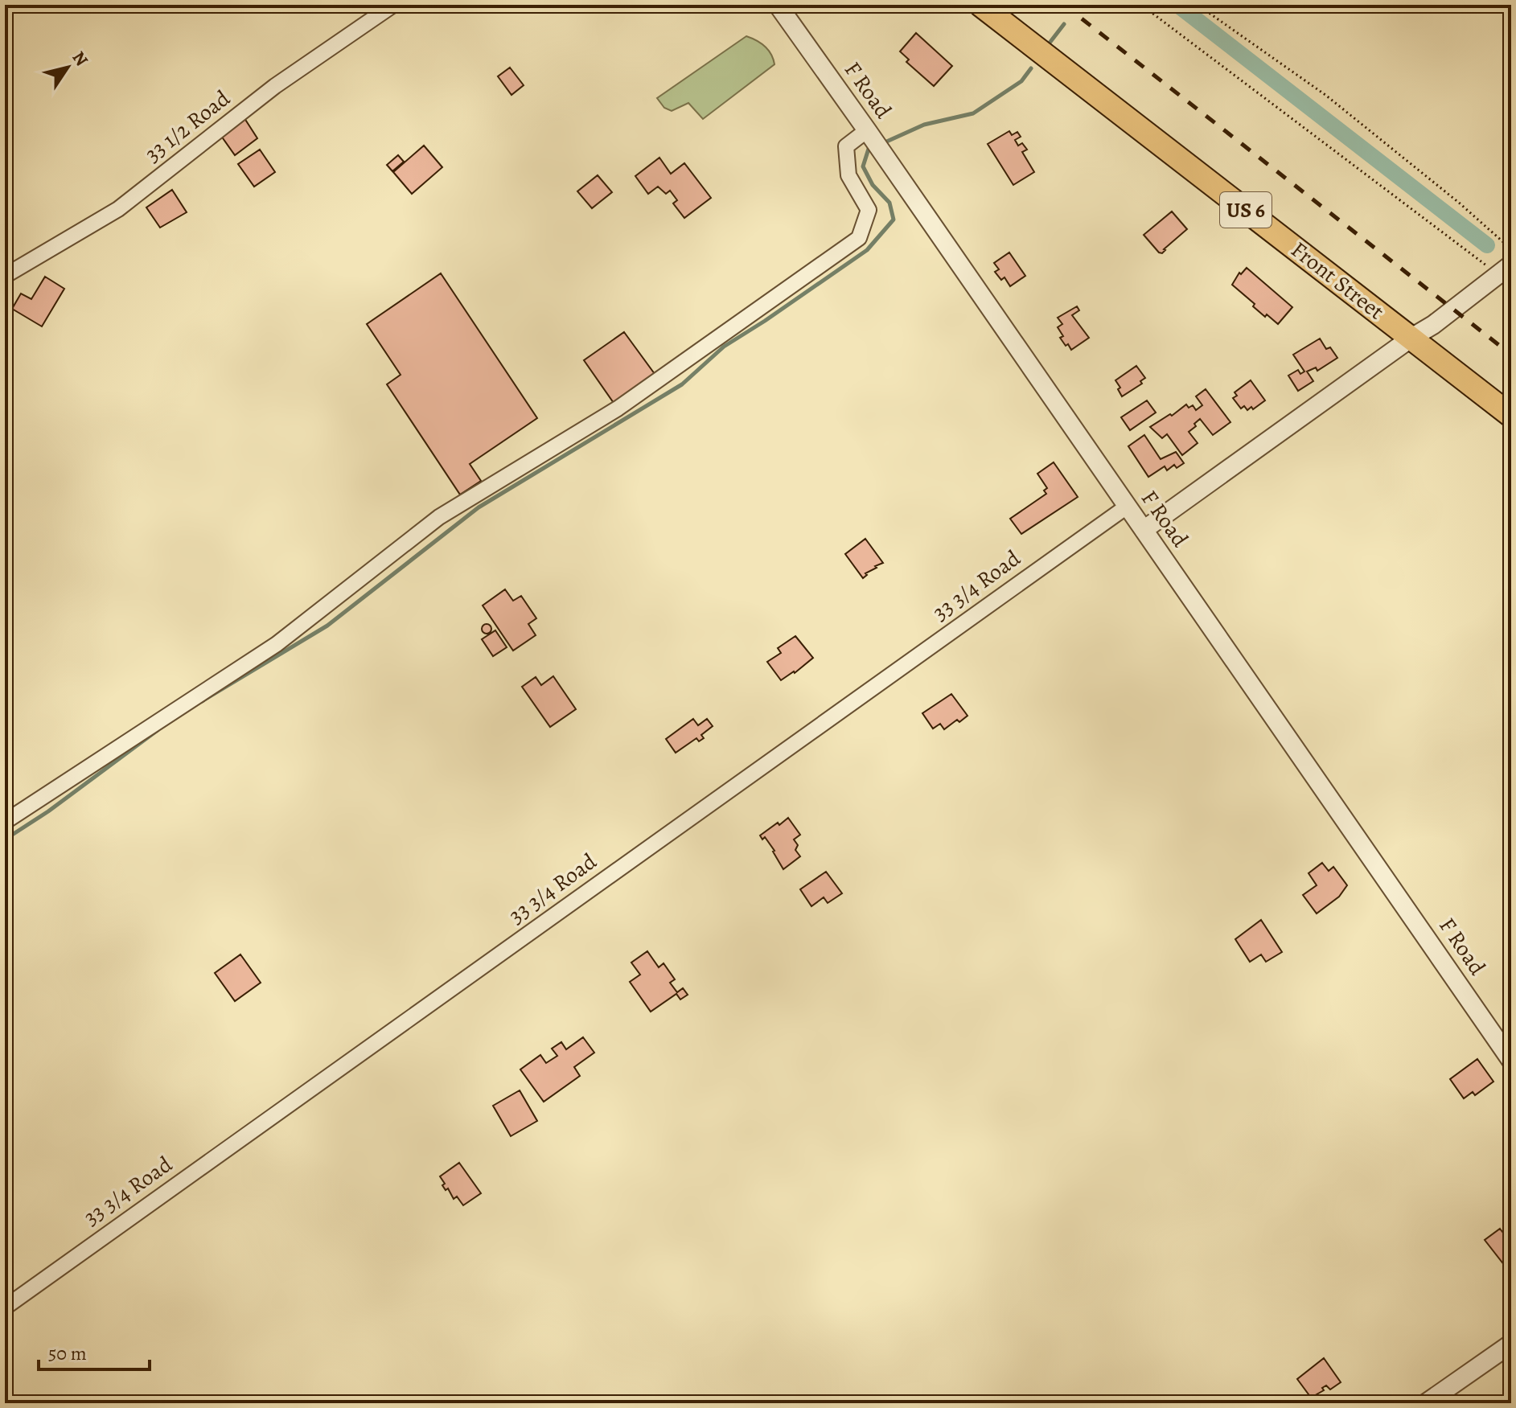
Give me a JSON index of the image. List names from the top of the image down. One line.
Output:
{"streets":{"main road":["US 6","Front Street"],"street":["F Road","33 1/2 Road","33 3/4 Road"]},"crossings":[["F Road","33 3/4 Road"]],"scale_bar":"50 m","north":"top right"}
